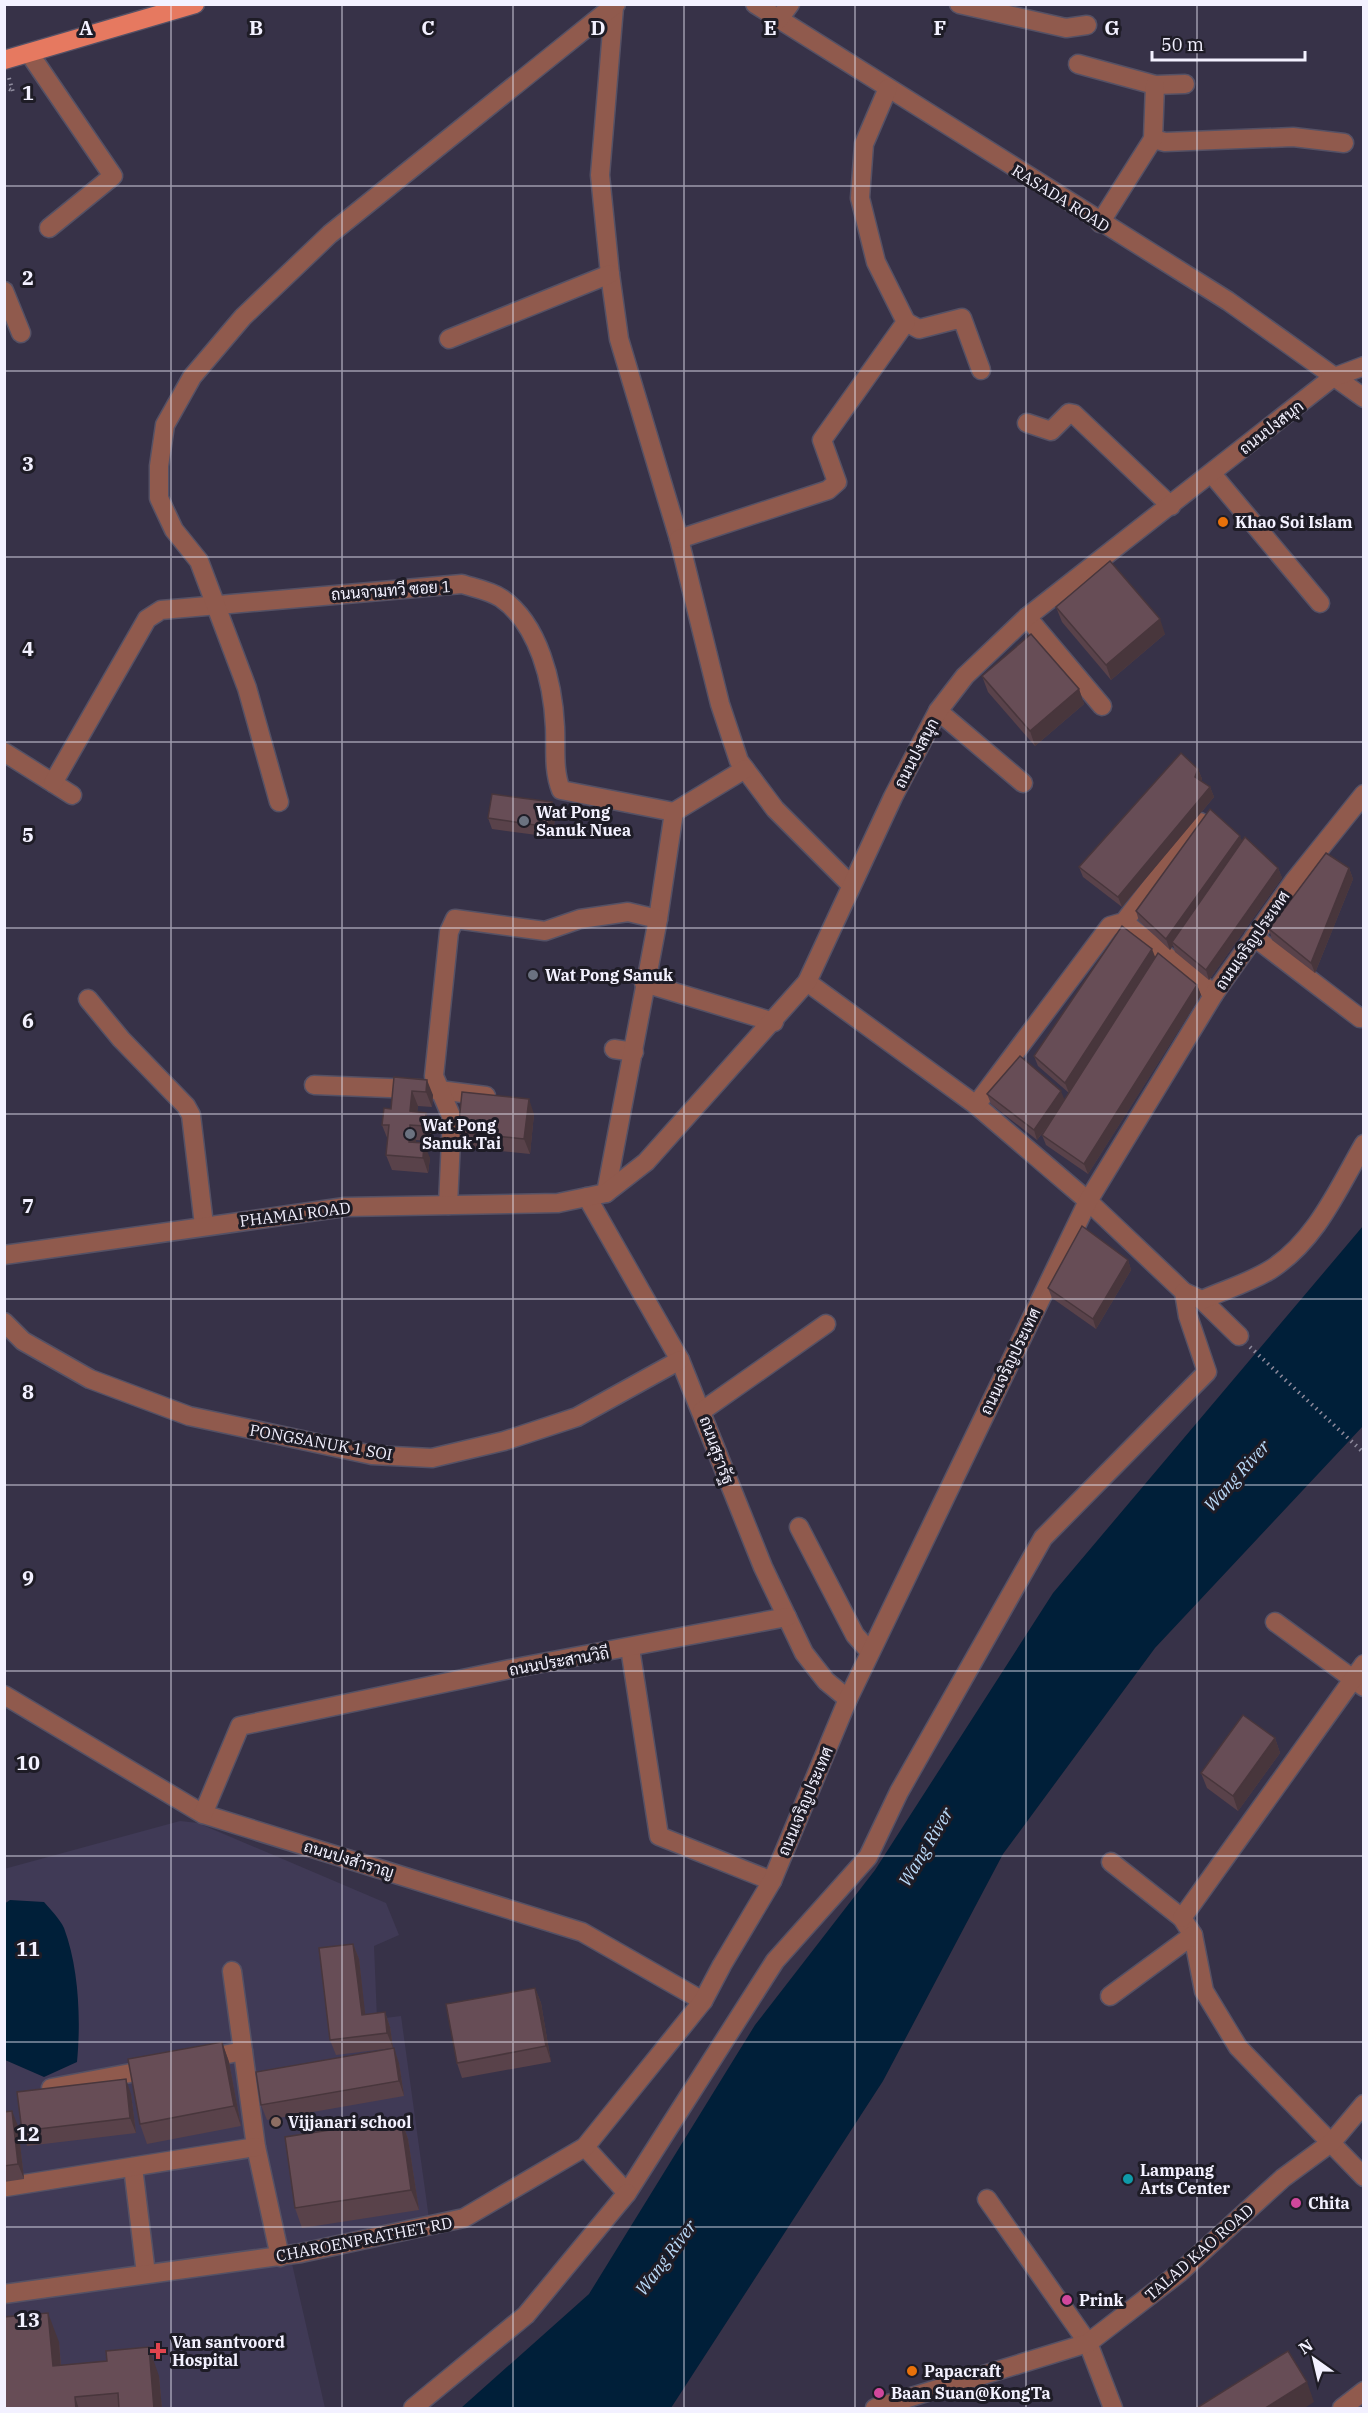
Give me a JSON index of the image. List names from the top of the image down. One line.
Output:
{"streets":{"street":["RASADA ROAD","ถนนปงสนุก","ถนนจามทวี ซอย 1","ถนนเจริญประเทศ","PHAMAI ROAD","PONGSANUK 1 SOI","ถนนสุรารัฐ","ถนนประสานวิถี","ถนนปงสำราญ","CHAROENPRATHET RD","TALAD KAO ROAD"]},"crossings":[["RASADA ROAD","ถนนปงสนุก"],["ถนนปงสนุก","PHAMAI ROAD"],["ถนนปงสนุก","ถนนสุรารัฐ"],["ถนนเจริญประเทศ","ถนนสุรารัฐ"],["ถนนเจริญประเทศ","ถนนปงสำราญ"],["ถนนเจริญประเทศ","CHAROENPRATHET RD"],["PHAMAI ROAD","ถนนสุรารัฐ"],["PONGSANUK 1 SOI","ถนนสุรารัฐ"],["ถนนสุรารัฐ","ถนนประสานวิถี"],["ถนนประสานวิถี","ถนนปงสำราญ"],["ถนนปงสำราญ","CHAROENPRATHET RD"]],"water":["Wang River"],"places":{"other":["Khao Soi Islam","Wat Pong Sanuk Nuea","Wat Pong Sanuk","Wat Pong Sanuk Tai","Vijjanari school","Lampang Arts Center","Chita","Prink","Papacraft","Baan Suan@KongTa"],"health":["Van santvoord Hospital"]},"scale_bar":"50 m","north":"top left","grid":{"columns":["A","B","C","D","E","F","G"],"rows":["1","2","3","4","5","6","7","8","9","10","11","12","13"]}}
